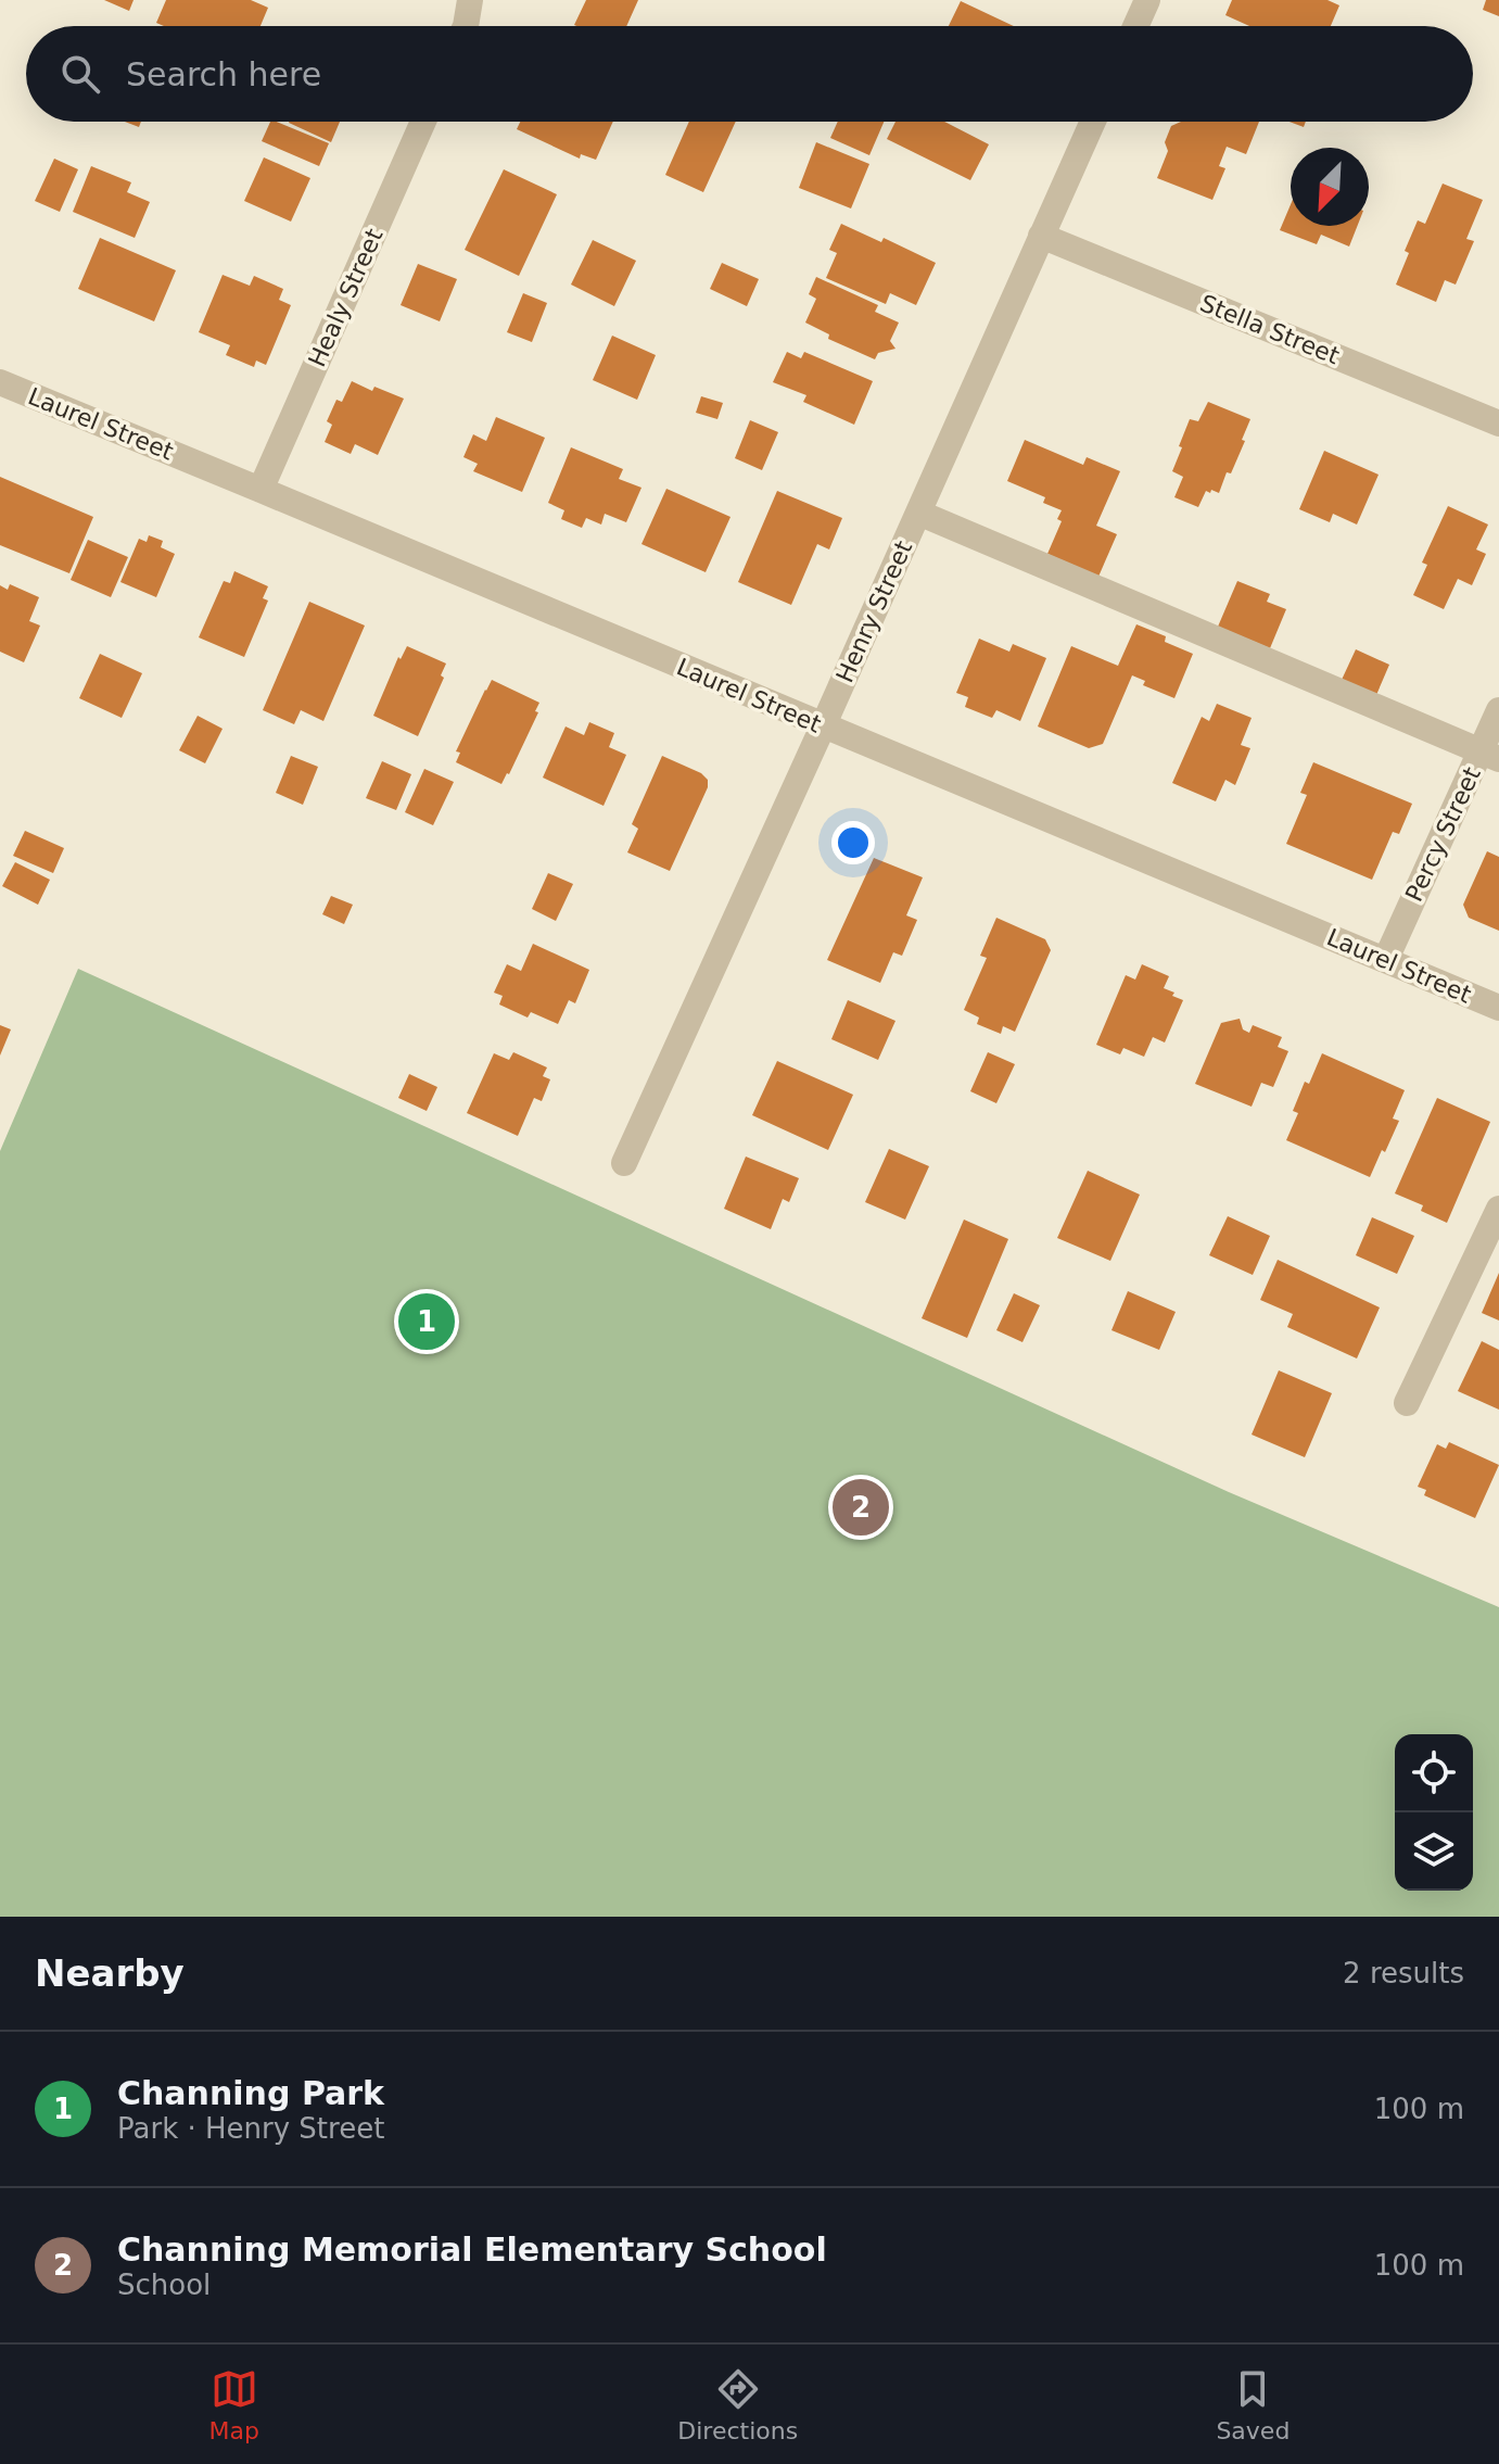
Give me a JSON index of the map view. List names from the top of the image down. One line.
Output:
{"streets":{"street":["Healy Street","Stella Street","Laurel Street","Henry Street","Percy Street"]},"crossings":[["Healy Street","Laurel Street"],["Stella Street","Henry Street"],["Laurel Street","Henry Street"],["Laurel Street","Percy Street"]],"north":"bottom left","page":{"search":"Search here","pins":["1","2"],"heading":["Nearby","2 results"],"list":[{"mark":"1","name":"Channing Park","note":"Park · Henry Street","value":"100 m"},{"mark":"2","name":"Channing Memorial Elementary School","note":"School","value":"100 m"}],"nav":["Map","Directions","Saved"]}}
